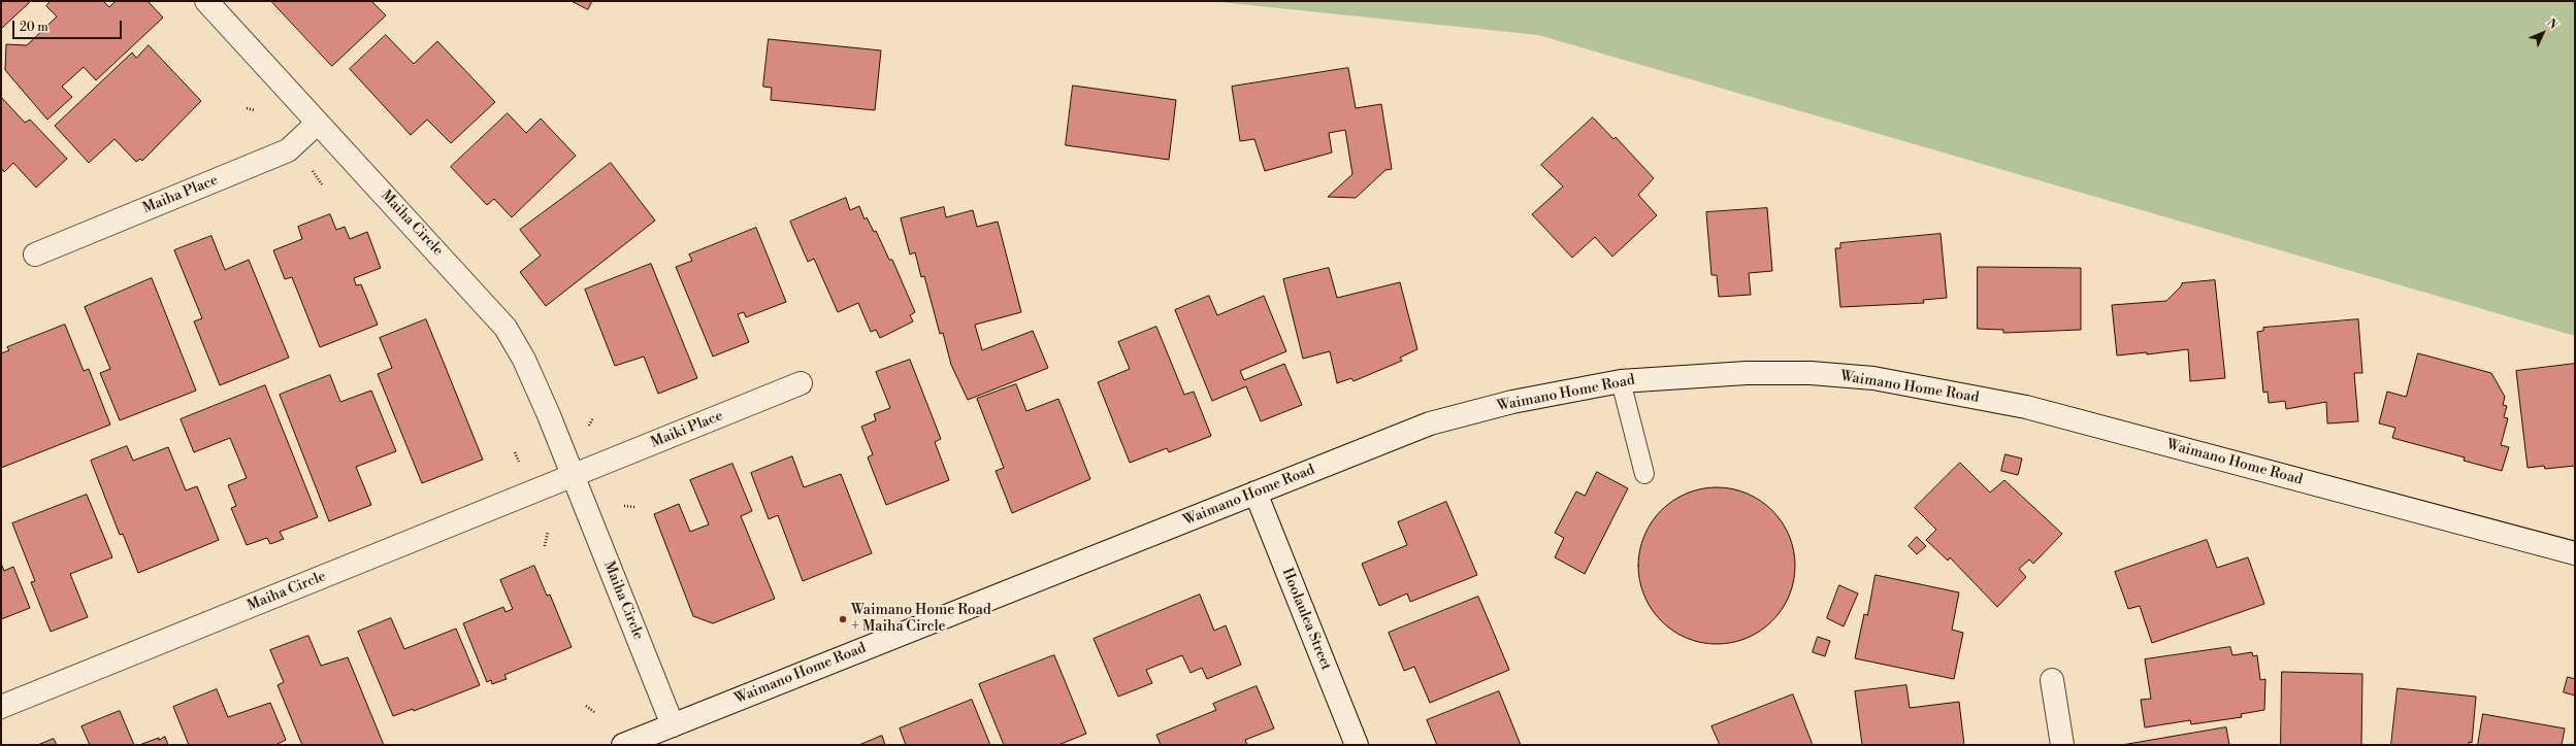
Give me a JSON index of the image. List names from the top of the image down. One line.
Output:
{"streets":{"street":["Maiha Place","Maiha Circle","Waimano Home Road","Maiki Place","Hoolaulea Street"]},"crossings":[["Maiha Place","Maiha Circle"],["Maiha Circle","Waimano Home Road"],["Maiha Circle","Maiki Place"],["Waimano Home Road","Hoolaulea Street"]],"places":["Waimano Home Road + Maiha Circle"],"scale_bar":"20 m","north":"top right"}
